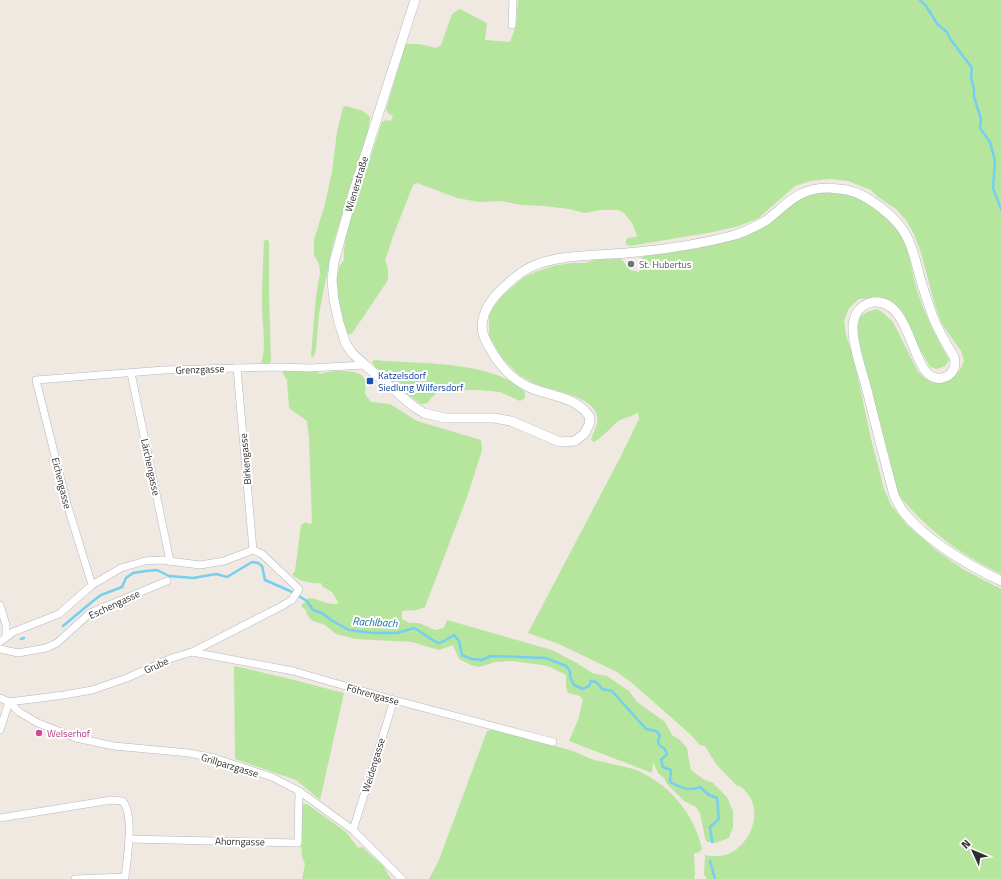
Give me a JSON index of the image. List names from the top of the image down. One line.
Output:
{"streets":{"street":["Wienerstraße","Grenzgasse","Birkengasse","Lärchengasse","Eichengasse","Eschengasse","Grube","Föhrengasse","Grillparzgasse","Weidengasse","Ahorngasse"]},"crossings":[["Wienerstraße","Grenzgasse"],["Grenzgasse","Birkengasse"],["Grenzgasse","Lärchengasse"],["Grenzgasse","Eichengasse"],["Birkengasse","Grube"],["Grube","Föhrengasse"],["Grube","Grillparzgasse"],["Föhrengasse","Weidengasse"],["Grillparzgasse","Weidengasse"],["Grillparzgasse","Ahorngasse"]],"water":["Rachlbach"],"places":{"other":["St. Hubertus","Welserhof"],"transit":["Katzelsdorf Siedlung Wilfersdorf"]},"north":"top left"}
